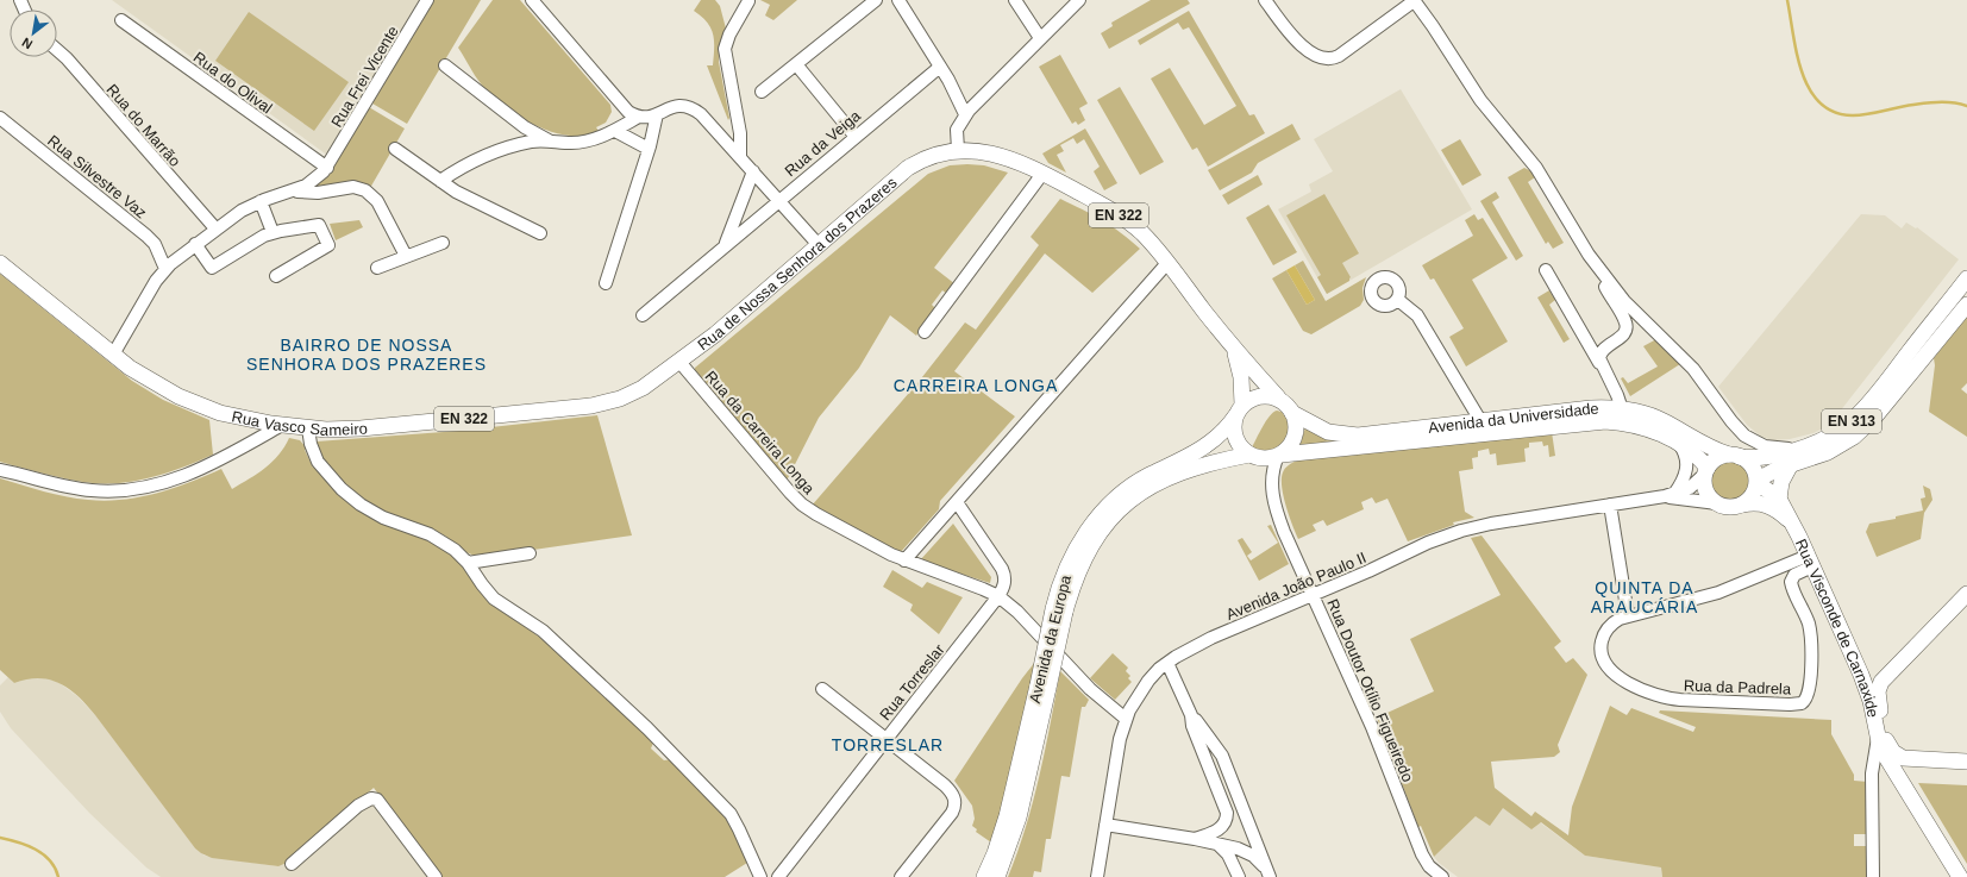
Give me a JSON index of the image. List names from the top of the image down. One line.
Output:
{"streets":{"main road":["EN 322","Rua de Nossa Senhora dos Prazeres","Avenida da Universidade","Rua Vasco Sameiro","EN 313","Rua Visconde de Carnaxide","Avenida da Europa"],"street":["Rua Frei Vicente","Rua do Olival","Rua do Marrão","Rua da Veiga","Rua Silvestre Vaz","Rua da Carreira Longa","Avenida João Paulo II","Rua Torreslar","Rua da Padrela","Rua Doutor Otílio Figueiredo"]},"crossings":[["Rua Frei Vicente","Rua do Olival"],["EN 322","Rua de Nossa Senhora dos Prazeres"],["EN 322","Avenida da Universidade"],["EN 322","Avenida da Europa"],["EN 322","Rua Doutor Otílio Figueiredo"],["Rua de Nossa Senhora dos Prazeres","Rua Vasco Sameiro"],["Rua de Nossa Senhora dos Prazeres","Rua da Carreira Longa"],["Avenida da Universidade","Avenida da Europa"],["Avenida da Universidade","Rua Doutor Otílio Figueiredo"],["Rua da Carreira Longa","Avenida João Paulo II"],["Rua da Carreira Longa","Rua Torreslar"],["Avenida João Paulo II","Rua Doutor Otílio Figueiredo"],["Rua Visconde de Carnaxide","Rua da Padrela"],["Avenida da Europa","Rua Doutor Otílio Figueiredo"]],"districts":["BAIRRO DE NOSSA SENHORA DOS PRAZERES","CARREIRA LONGA","QUINTA DA ARAUCÁRIA","TORRESLAR"],"north":"bottom left"}
